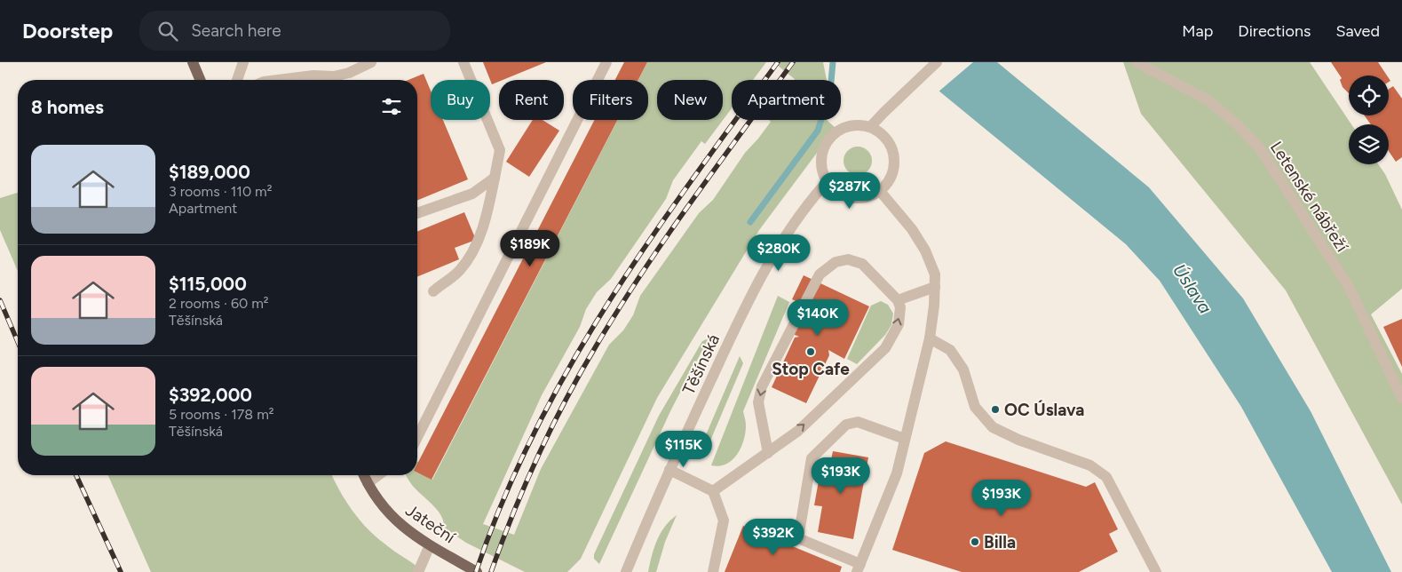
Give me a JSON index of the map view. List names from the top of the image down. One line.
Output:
{"streets":{"main road":["Jateční"],"street":["Letenské nábřeží","Těšínská"]},"water":["Úslava"],"places":["Stop Cafe","OC Úslava","Billa"],"page":{"header":"Doorstep","search":"Search here","nav":["Map","Directions","Saved"],"chip":["Buy","Rent","Filters","New","Apartment"],"heading":"8 homes","list":[{"name":"$189,000","note":"3 rooms · 110 m² · Apartment"},{"name":"$115,000","note":"2 rooms · 60 m² · Těšínská"},{"name":"$392,000","note":"5 rooms · 178 m² · Těšínská"}],"price":["$287K","$189K","$280K","$140K","$115K","$193K","$193K","$392K"]}}
